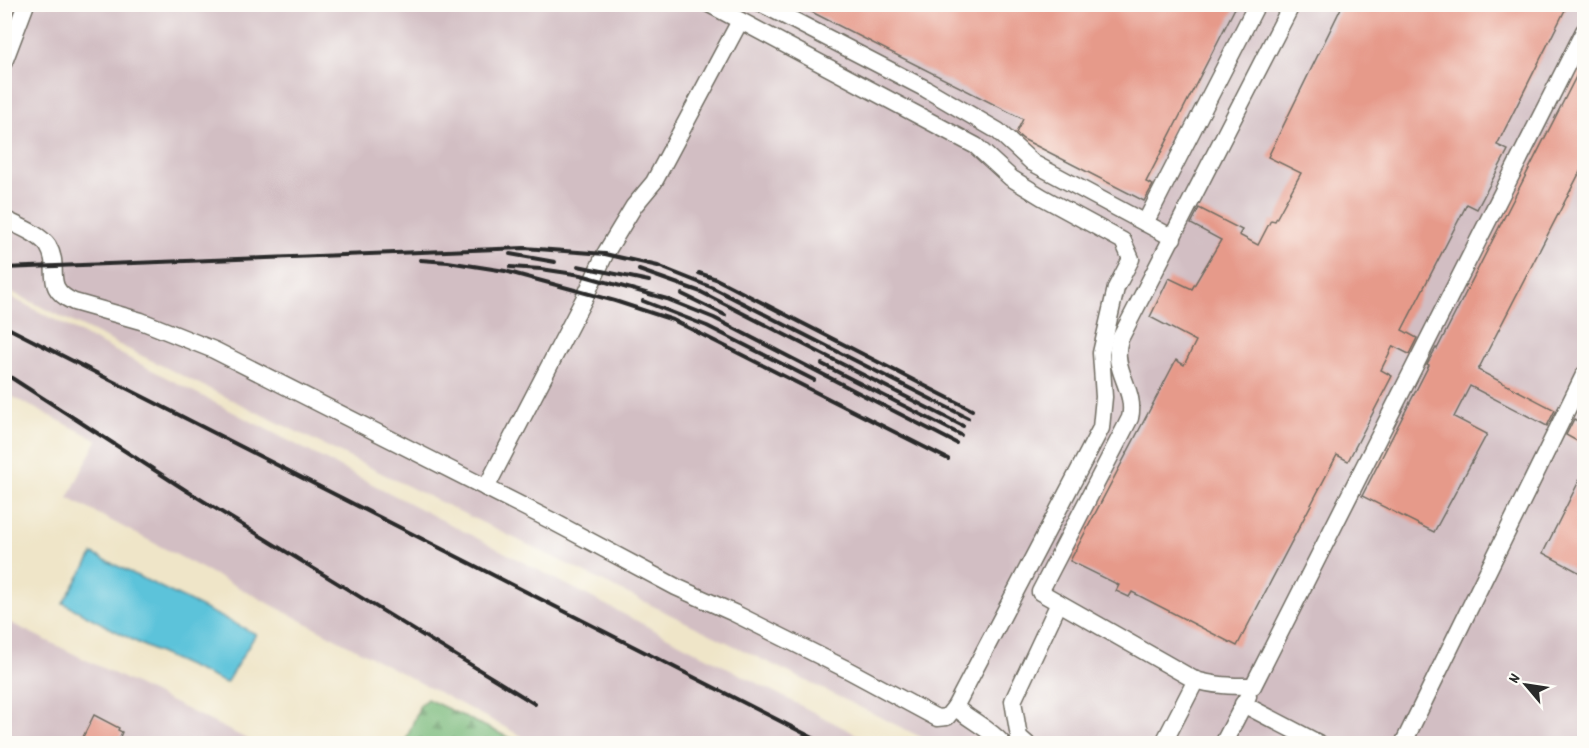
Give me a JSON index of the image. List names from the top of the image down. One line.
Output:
{"north":"top left"}
